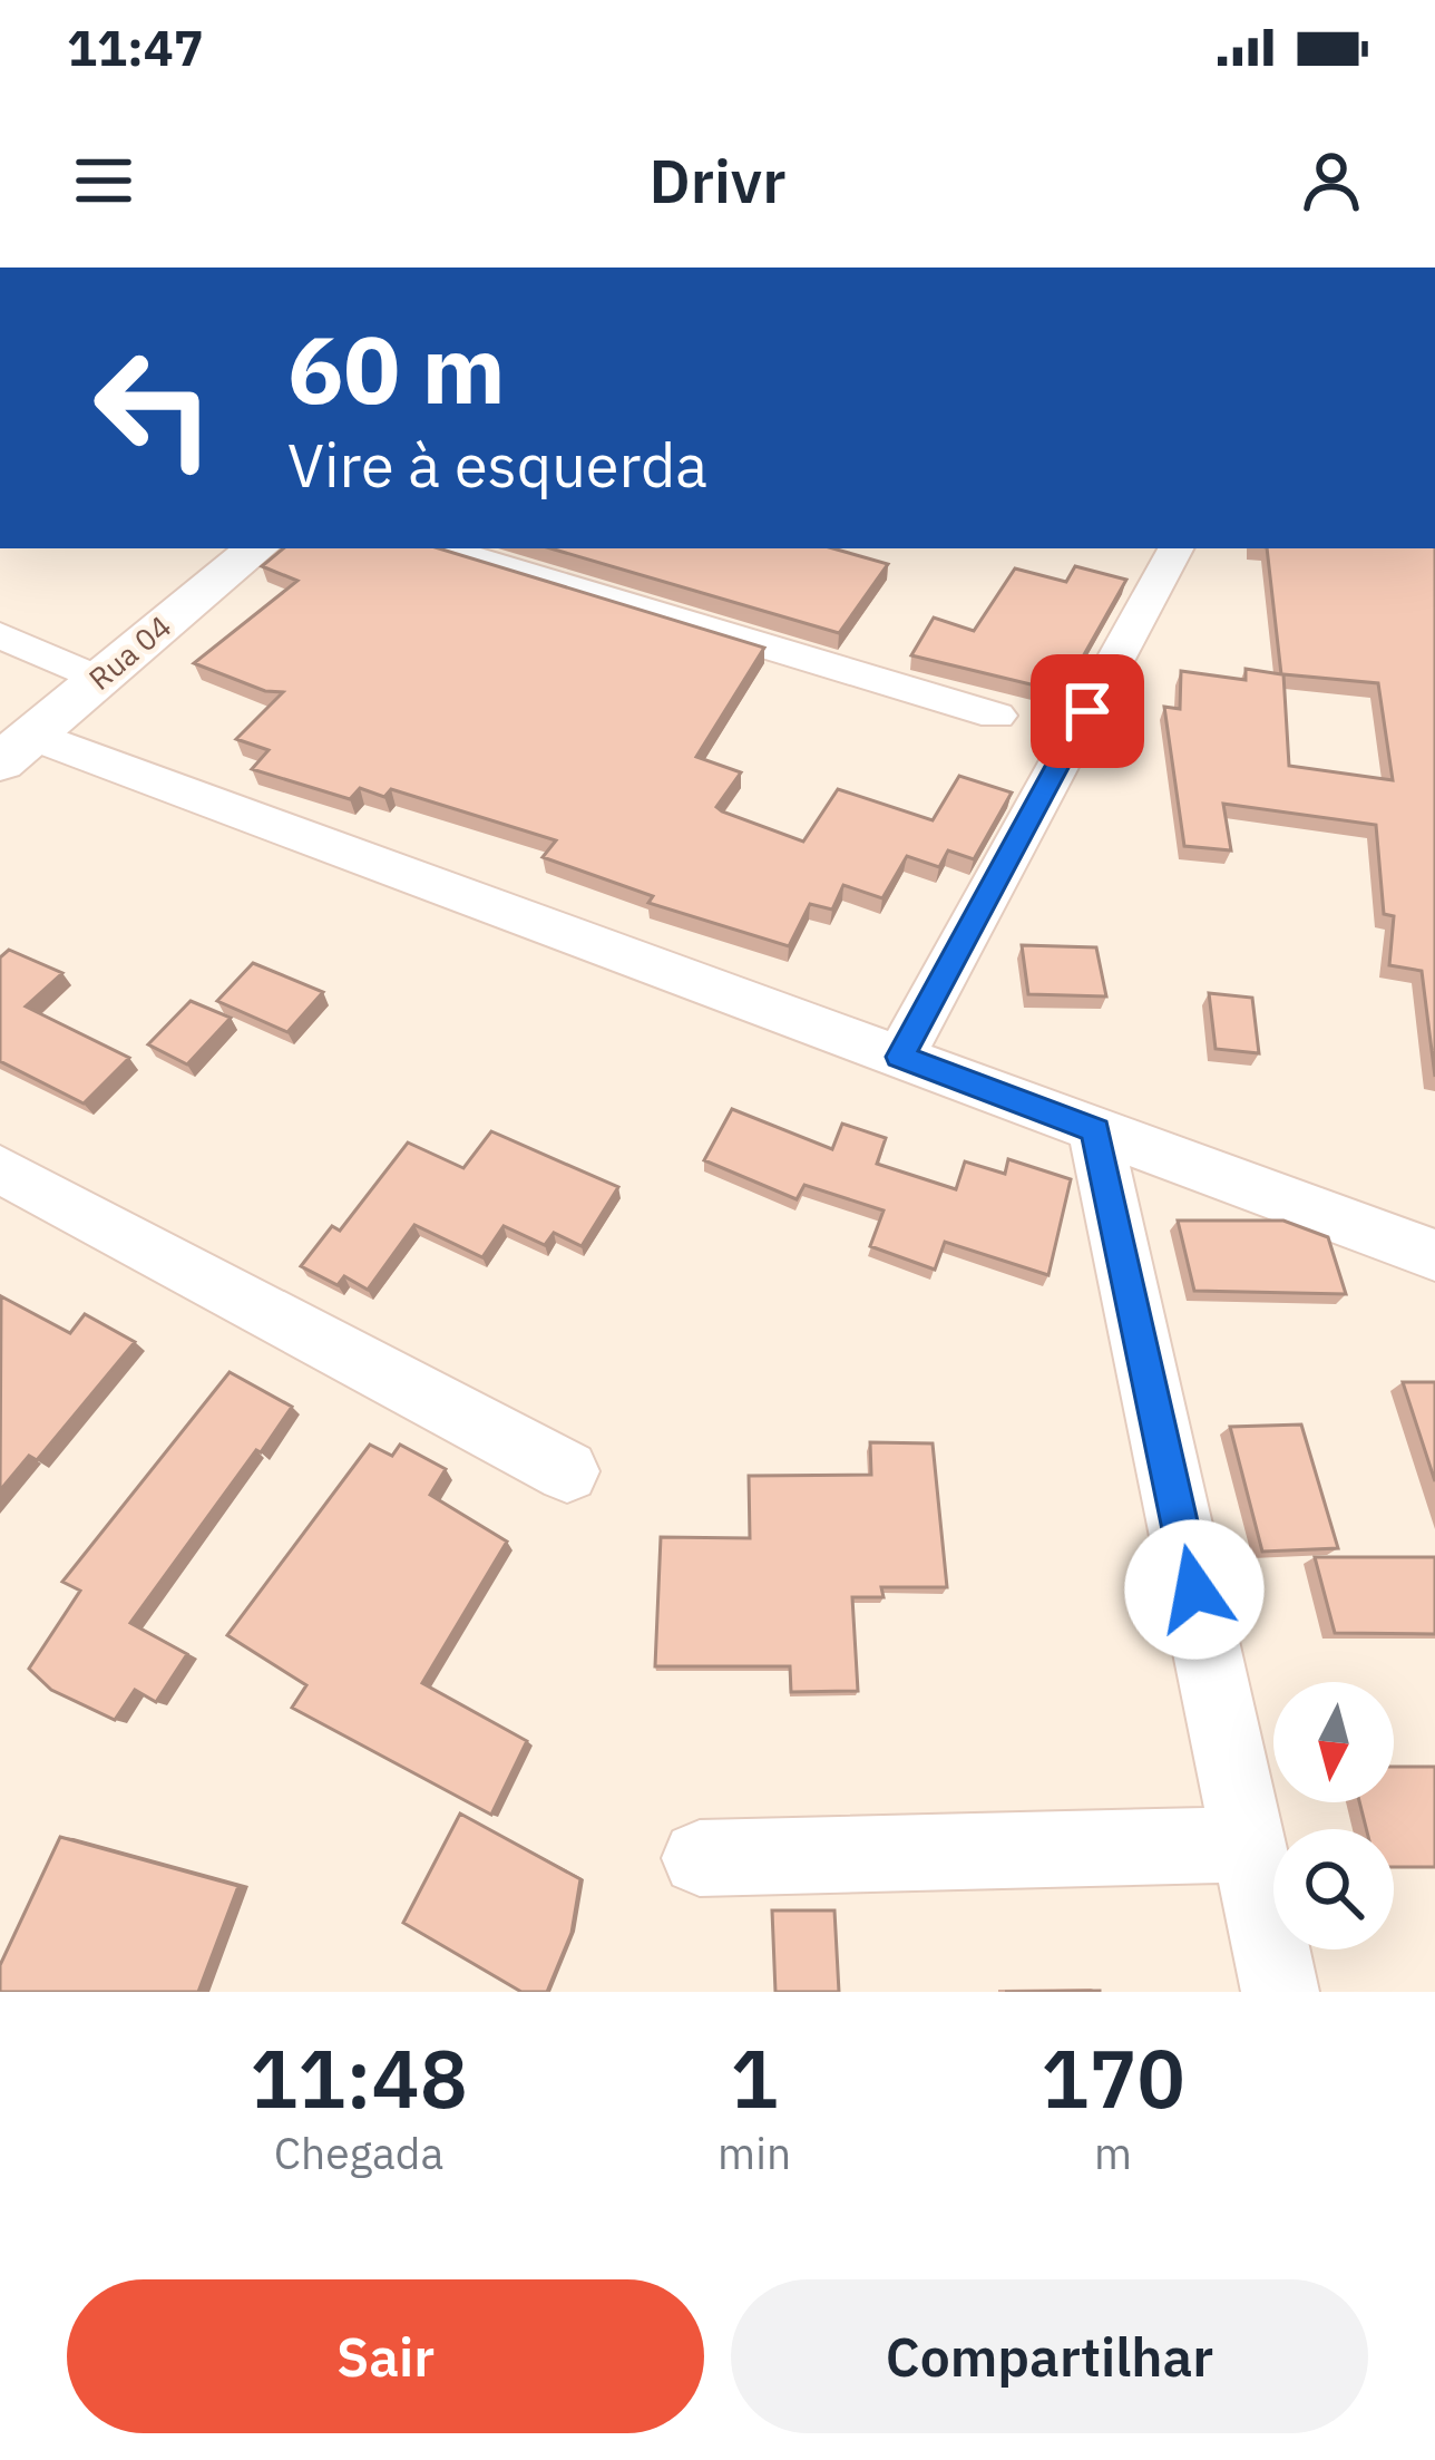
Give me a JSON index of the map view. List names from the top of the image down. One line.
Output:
{"streets":{"street":["Rua 04"]},"north":"bottom","page":{"status":"11:47","header":"Drivr","turn":["60 m","Vire à esquerda"],"eta":["11:48","Chegada","1","min","170","m"],"buttons":["Sair","Compartilhar"]}}
